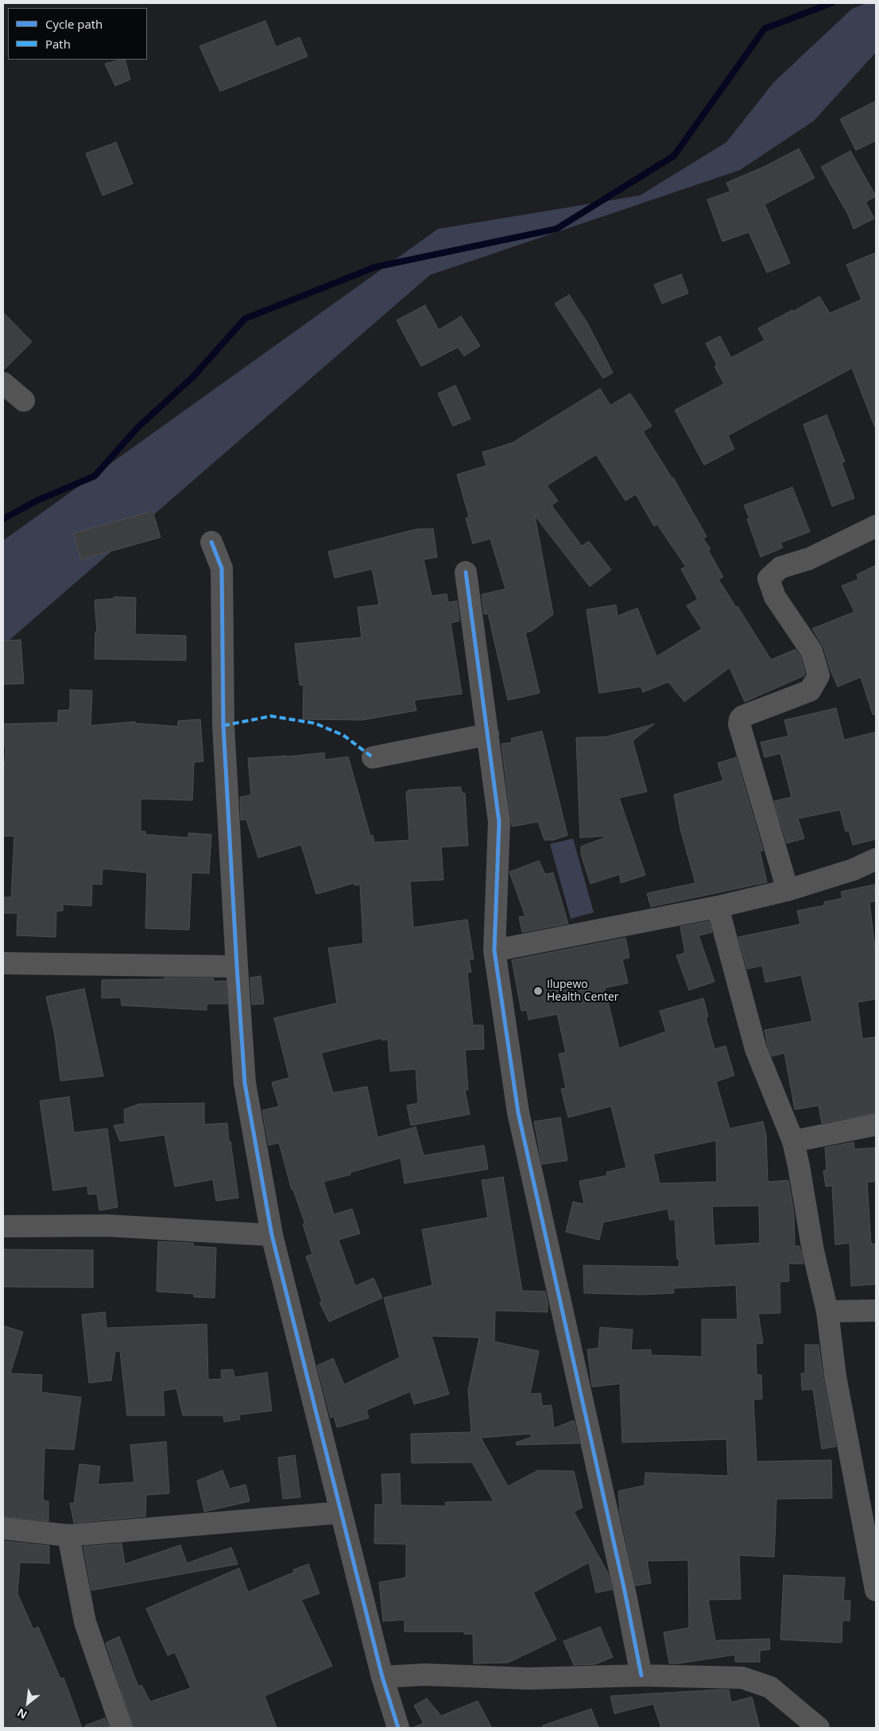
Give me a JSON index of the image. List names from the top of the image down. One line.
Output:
{"places":["Ilupewo Health Center"],"legend":["Cycle path","Path"],"north":"bottom left"}
